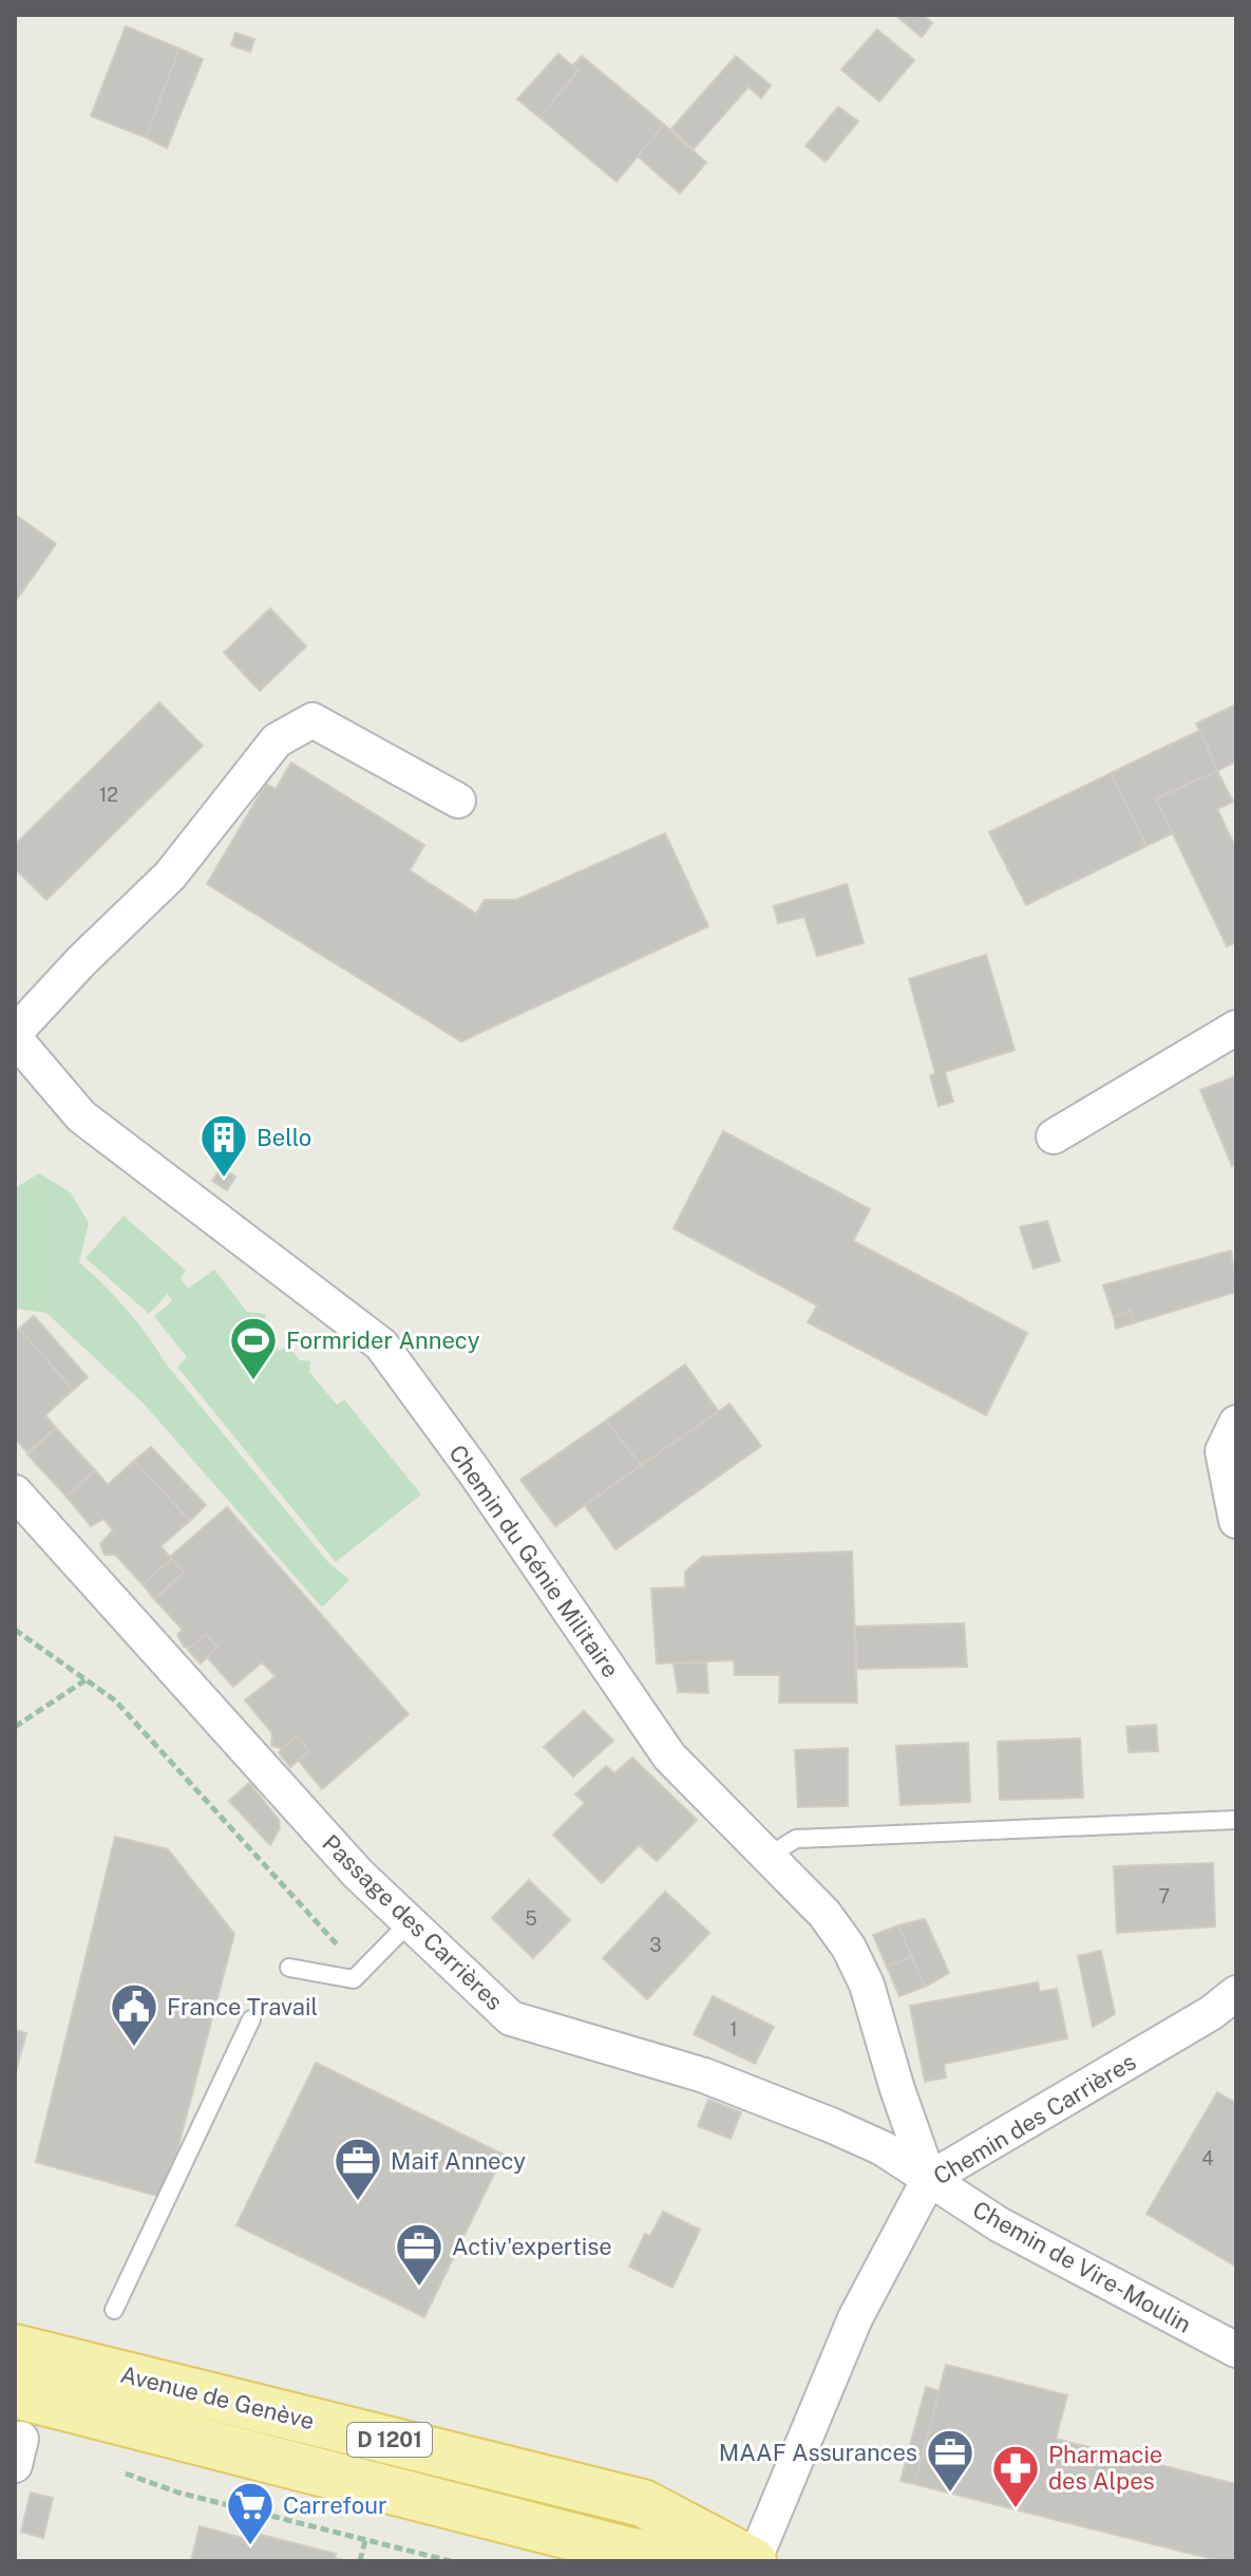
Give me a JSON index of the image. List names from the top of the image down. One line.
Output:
{"streets":{"main road":["Avenue de Genève","D 1201"],"street":["Chemin du Génie Militaire","Passage des Carrières","Chemin des Carrières","Chemin de Vire-Moulin"]},"crossings":[["Chemin du Génie Militaire","Passage des Carrières"],["Chemin du Génie Militaire","Chemin des Carrières"],["Chemin du Génie Militaire","Chemin de Vire-Moulin"],["Passage des Carrières","Chemin des Carrières"],["Passage des Carrières","Chemin de Vire-Moulin"],["Chemin des Carrières","Chemin de Vire-Moulin"],["Chemin des Carrières","Avenue de Genève"]],"places":{"building":["Bello"],"sports":["Formrider Annecy"],"public building":["France Travail"],"office":["Maif Annecy","Activ'expertise","MAAF Assurances"],"pharmacy":["Pharmacie des Alpes"],"supermarket":["Carrefour"]},"house_numbers":["12","7","5","3","1","4"]}
